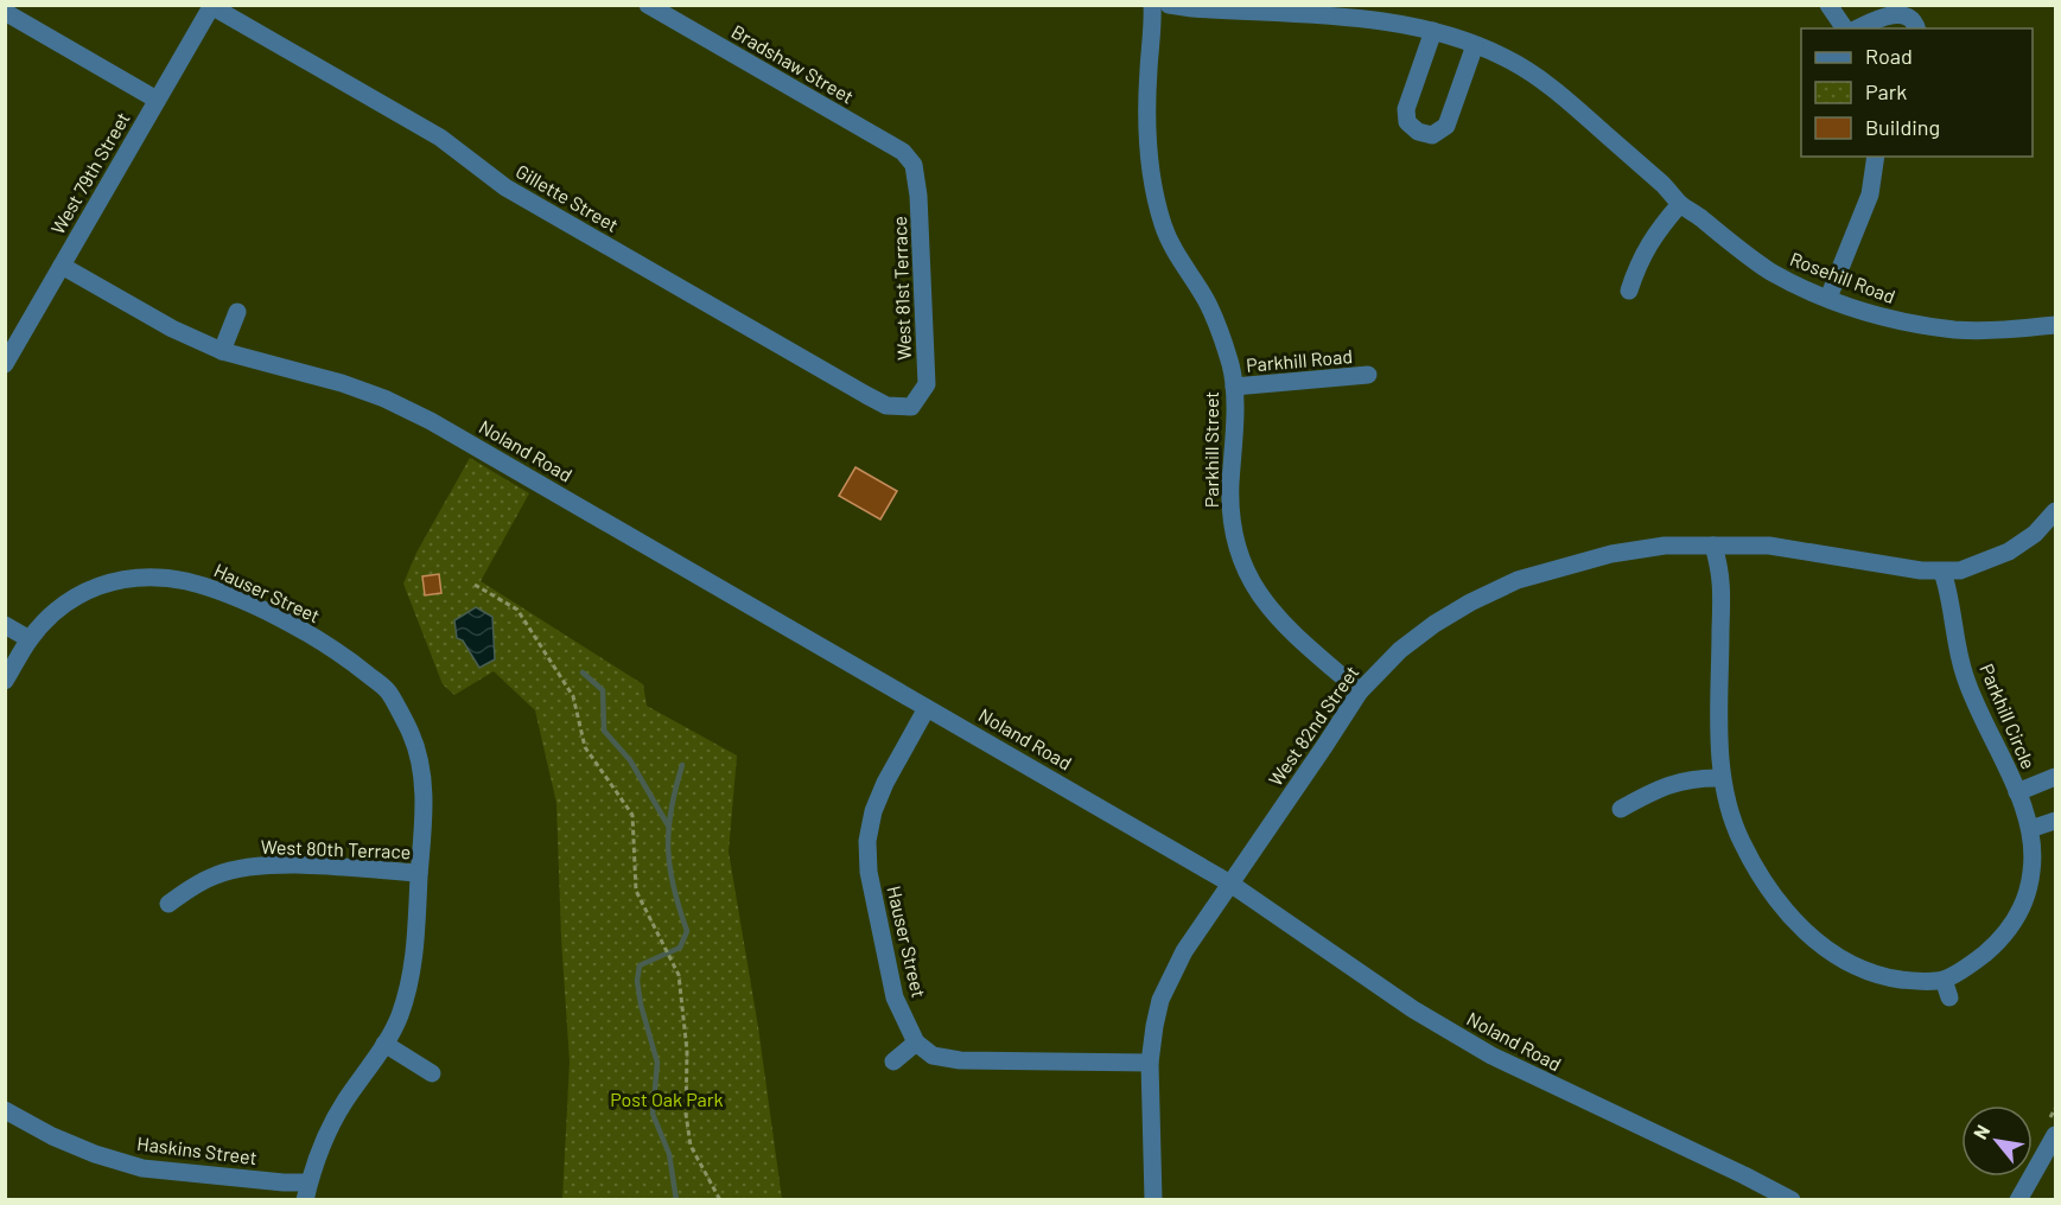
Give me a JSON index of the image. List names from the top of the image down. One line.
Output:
{"streets":{"street":["Bradshaw Street","West 79th Street","Gillette Street","Rosehill Road","West 81st Terrace","Parkhill Road","Parkhill Street","Noland Road","Hauser Street","Parkhill Circle","West 82nd Street","West 80th Terrace","Haskins Street"]},"crossings":[["Bradshaw Street","West 81st Terrace"],["West 79th Street","Gillette Street"],["West 79th Street","Noland Road"],["Gillette Street","West 81st Terrace"],["Parkhill Road","Parkhill Street"],["Parkhill Street","West 82nd Street"],["Noland Road","Hauser Street"],["Noland Road","West 82nd Street"],["Hauser Street","West 80th Terrace"],["Parkhill Circle","West 82nd Street"],["West 80th Terrace","Haskins Street"]],"parks":["Post Oak Park"],"legend":["Road","Park","Building"],"north":"top left"}
